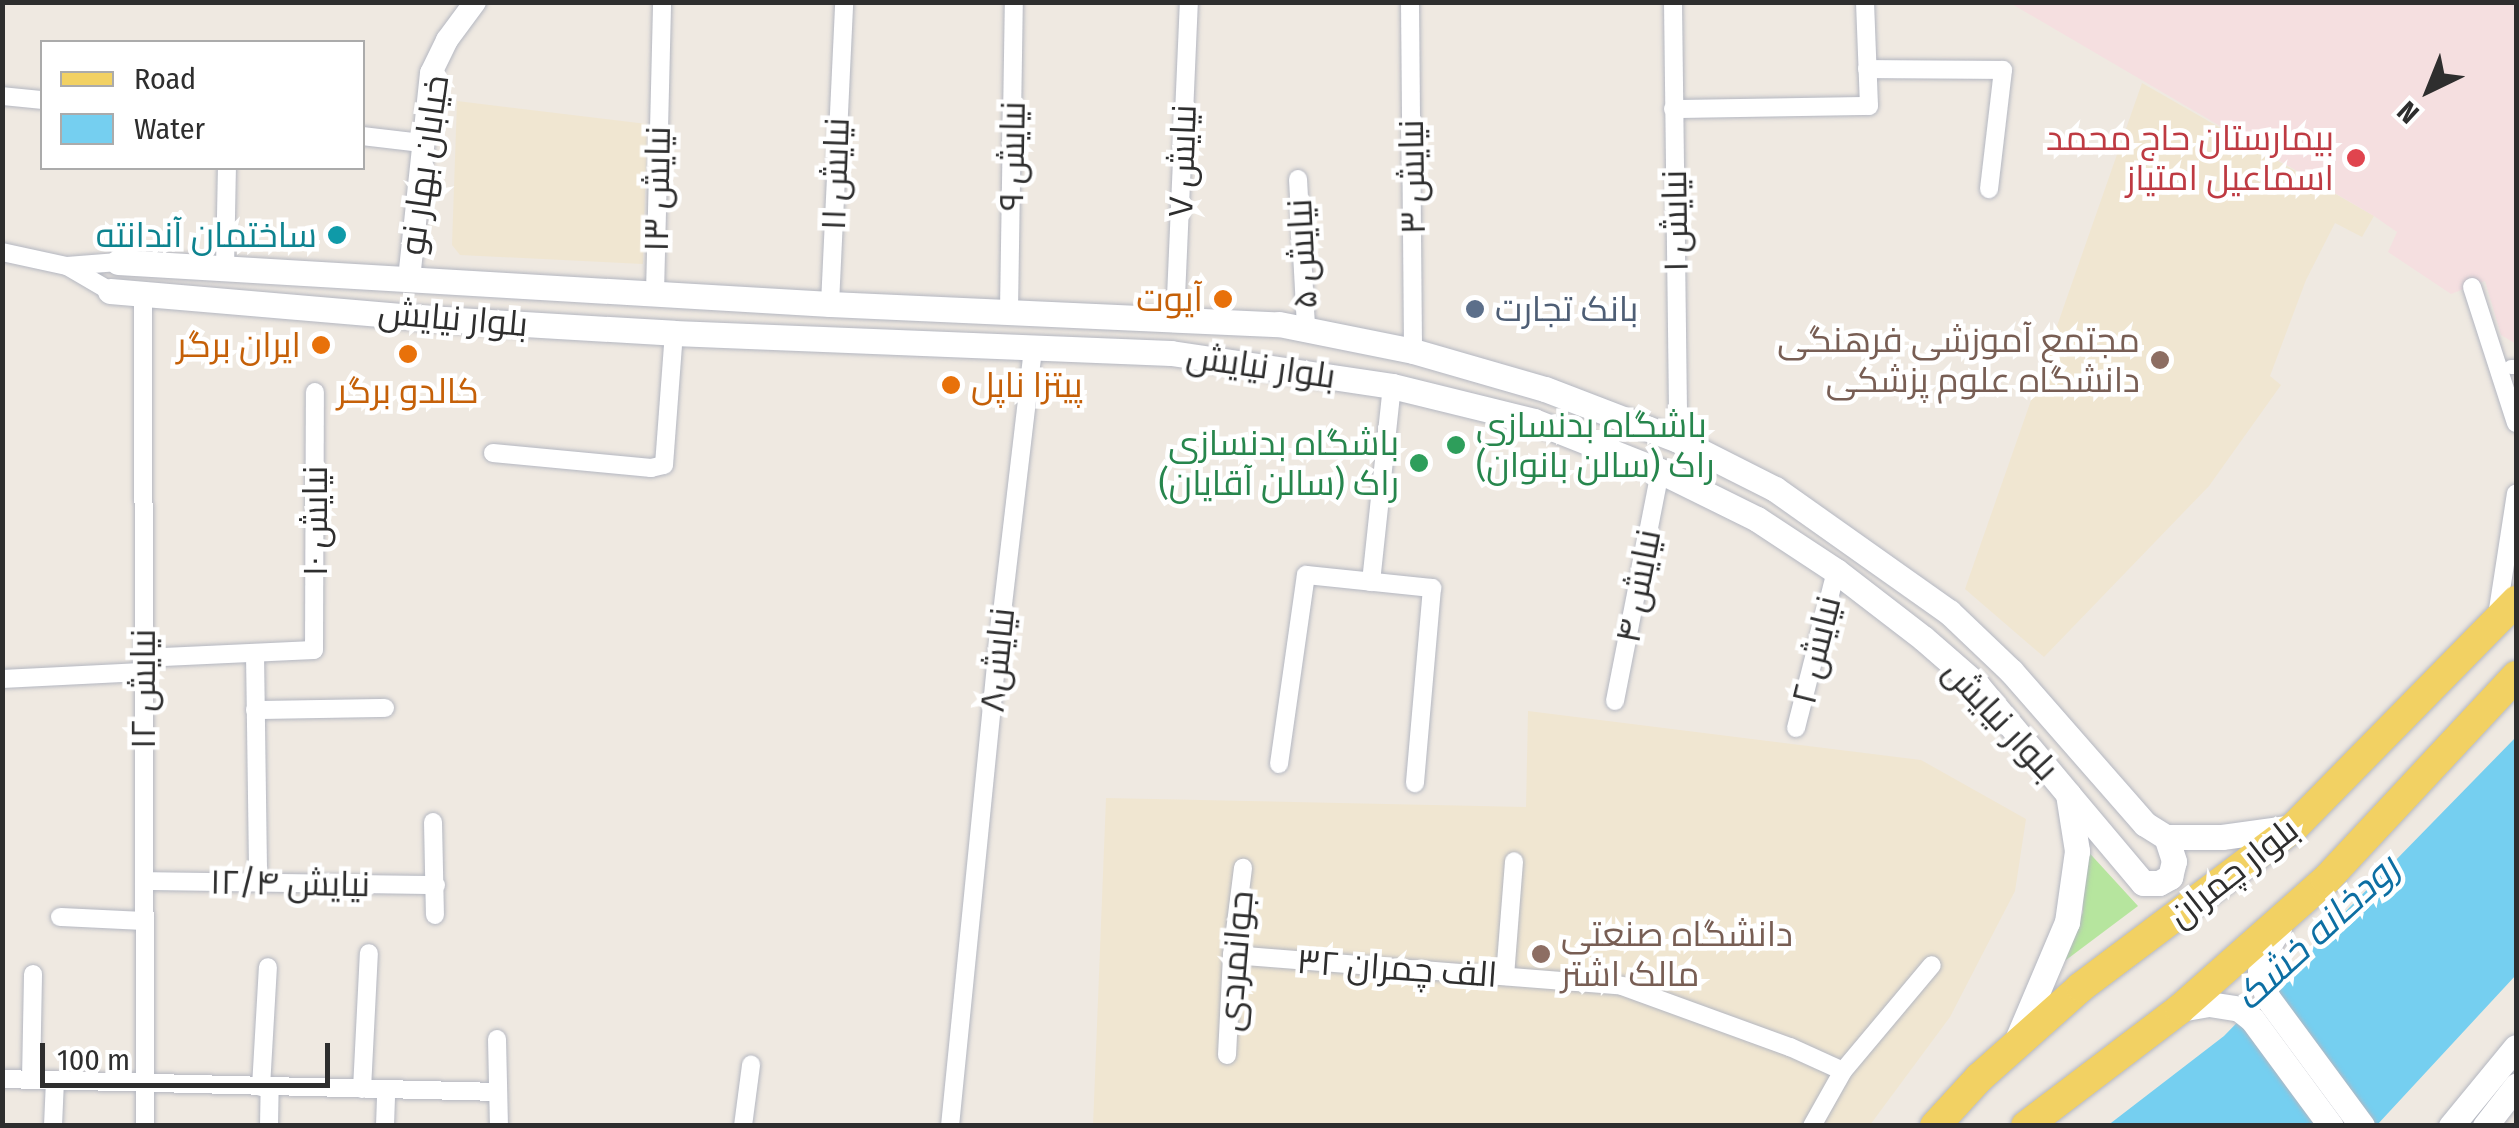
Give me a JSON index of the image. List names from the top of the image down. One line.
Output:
{"streets":{"main road":["بلوار نیایش","بلوار چمران"],"street":["نیایش ۹","نیایش ۷","خیابان بهار نو","نیایش ۱۱","نیایش ۳","نیایش ۱۳","نیایش ۱","نیایش ۵","نیایش ۱۰","نیایش ۴","نیایش ۲","نیایش۸","نیایش ۱۲","۱۲/۴ نیایش","جوانمردی","۳۲ الف چمران"]},"crossings":[["نیایش ۹","بلوار نیایش"],["نیایش ۷","بلوار نیایش"],["خیابان بهار نو","بلوار نیایش"],["نیایش ۱۱","بلوار نیایش"],["نیایش ۳","بلوار نیایش"],["نیایش ۱۳","بلوار نیایش"],["نیایش ۱","بلوار نیایش"],["نیایش ۵","بلوار نیایش"],["بلوار نیایش","نیایش ۴"],["بلوار نیایش","نیایش ۲"],["بلوار نیایش","نیایش۸"],["بلوار نیایش","نیایش ۱۲"],["بلوار نیایش","بلوار چمران"],["نیایش ۱۲","۱۲/۴ نیایش"],["جوانمردی","۳۲ الف چمران"]],"water":["رودخانه خشک"],"places":["بیمارستان حاج محمد اسماعیل امتیاز","ساختمان آندانته","آیوت","بانک تجارت","ایران برگر","کالدو برگر","مجتمع آموزشی فرهنگی دانشگاه علوم پزشکی","پیتزا ناپل","باشگاه بدنسازی راک (سالن بانوان)","باشگاه بدنسازی راک (سالن آقایان)","دانشگاه صنعتی مالک اشتر"],"legend":["Road","Water"],"scale_bar":"100 m","north":"bottom left"}
